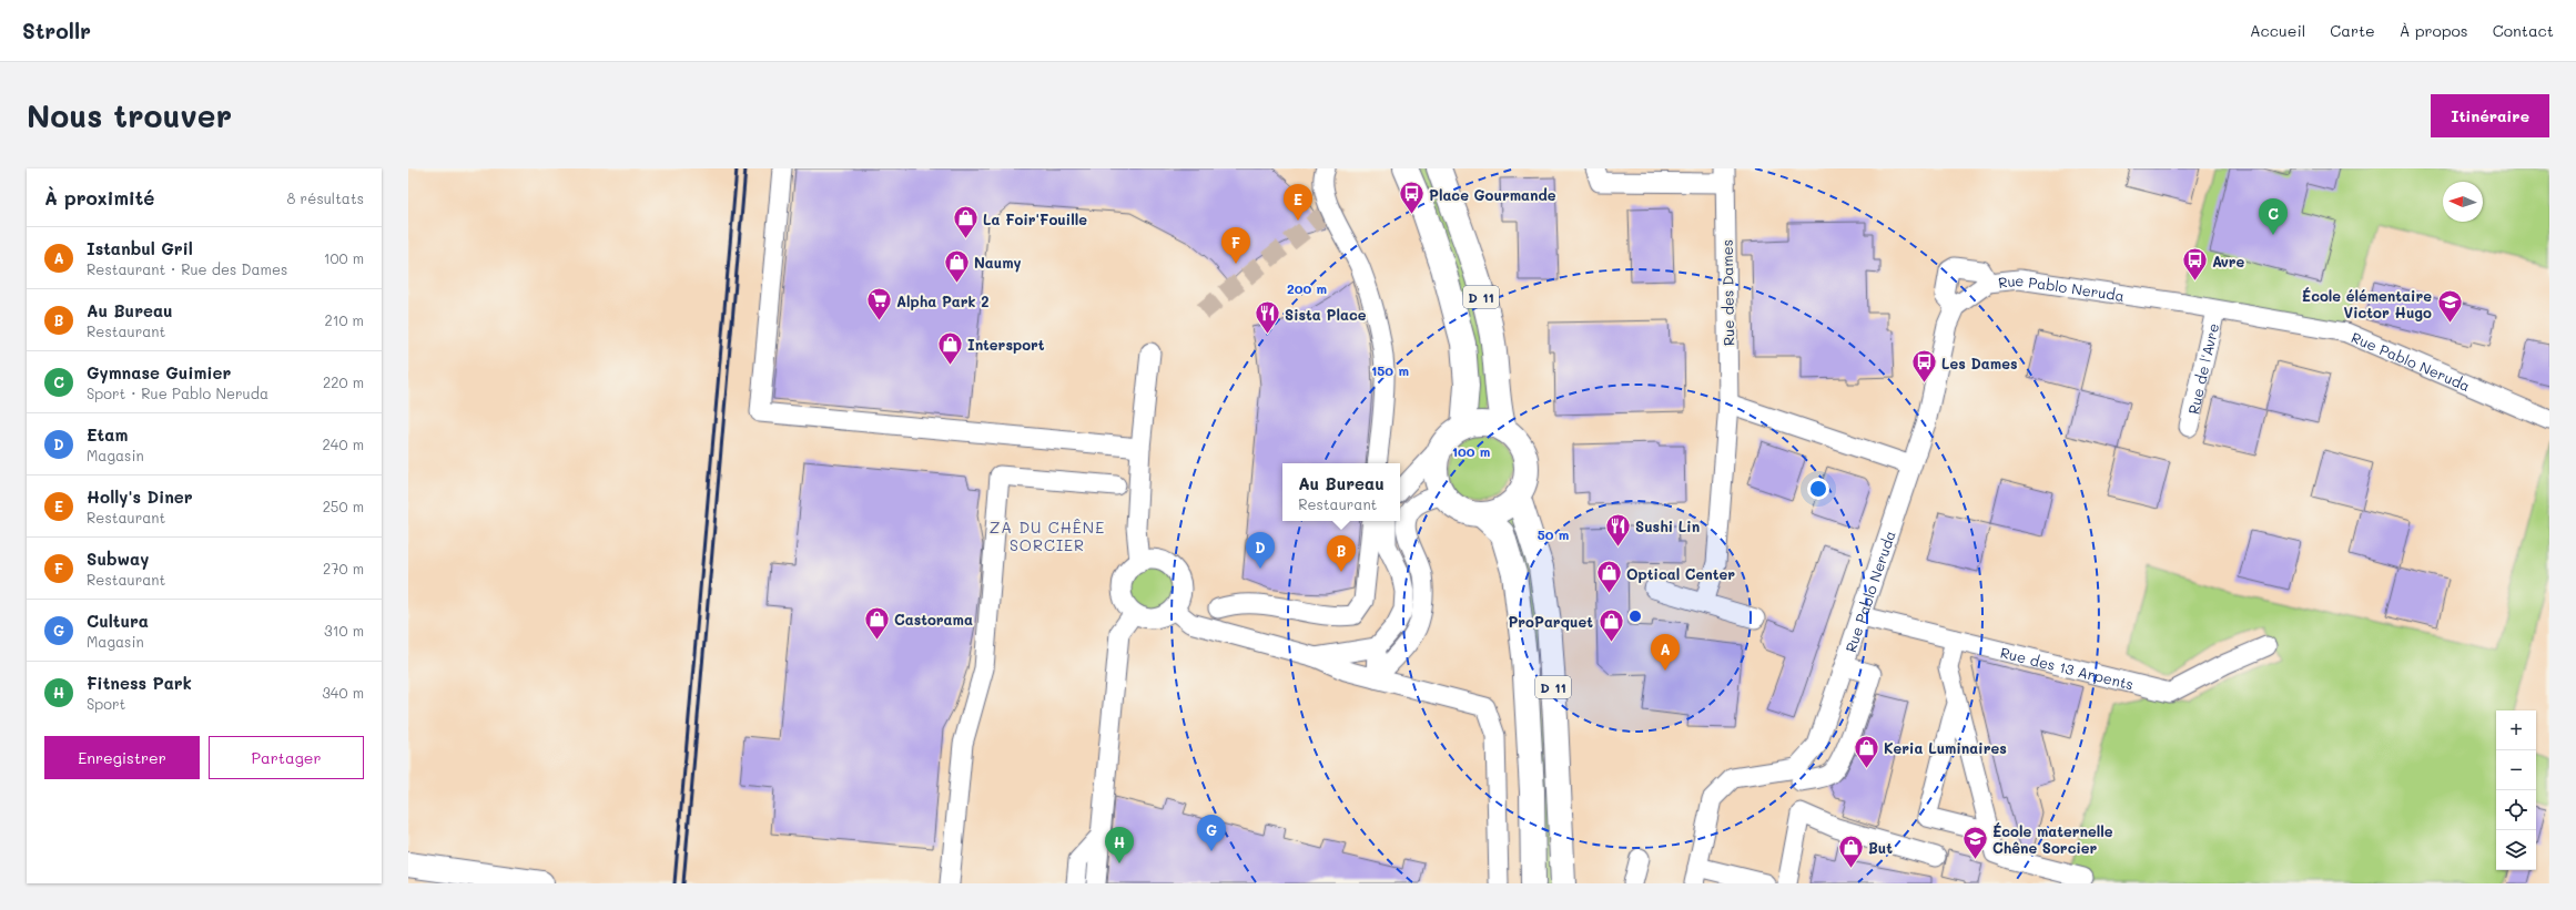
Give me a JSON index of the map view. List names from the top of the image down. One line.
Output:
{"streets":{"main road":["D 11"],"street":["Rue Pablo Neruda","Rue des Dames","Rue de l'Avre","Rue des 13 Arpents"]},"crossings":[["Rue Pablo Neruda","Rue de l'Avre"],["Rue Pablo Neruda","Rue des 13 Arpents"]],"districts":["ZA DU CHÊNE SORCIER"],"places":{"bus stop":["Place Gourmande","Avre","Les Dames"],"shop":["La Foir'Fouille","Naumy","Intersport","Optical Center","Castorama","ProParquet","Keria Luminaires","But"],"supermarket":["Alpha Park 2"],"school or university":["École élémentaire Victor Hugo","École maternelle Chêne Sorcier"],"restaurant":["Sista Place","Sushi Lin"]},"north":"left","page":{"header":"Strollr","nav":["Accueil","Carte","À propos","Contact"],"buttons":["Itinéraire",["Enregistrer","Partager"]],"title":"Nous trouver","heading":["À proximité","8 résultats"],"pins":["E","C","F","D","B","A","G","H"],"list":[{"mark":"A","name":"Istanbul Gril","note":"Restaurant · Rue des Dames","value":"100 m"},{"mark":"B","name":"Au Bureau","note":"Restaurant","value":"210 m"},{"mark":"C","name":"Gymnase Guimier","note":"Sport · Rue Pablo Neruda","value":"220 m"},{"mark":"D","name":"Etam","note":"Magasin","value":"240 m"},{"mark":"E","name":"Holly's Diner","note":"Restaurant","value":"250 m"},{"mark":"F","name":"Subway","note":"Restaurant","value":"270 m"},{"mark":"G","name":"Cultura","note":"Magasin","value":"310 m"},{"mark":"H","name":"Fitness Park","note":"Sport","value":"340 m"}],"popup":["Au Bureau","Restaurant"],"map_buttons":["+","−"]},"rings":["200 m","150 m","100 m","50 m"]}
